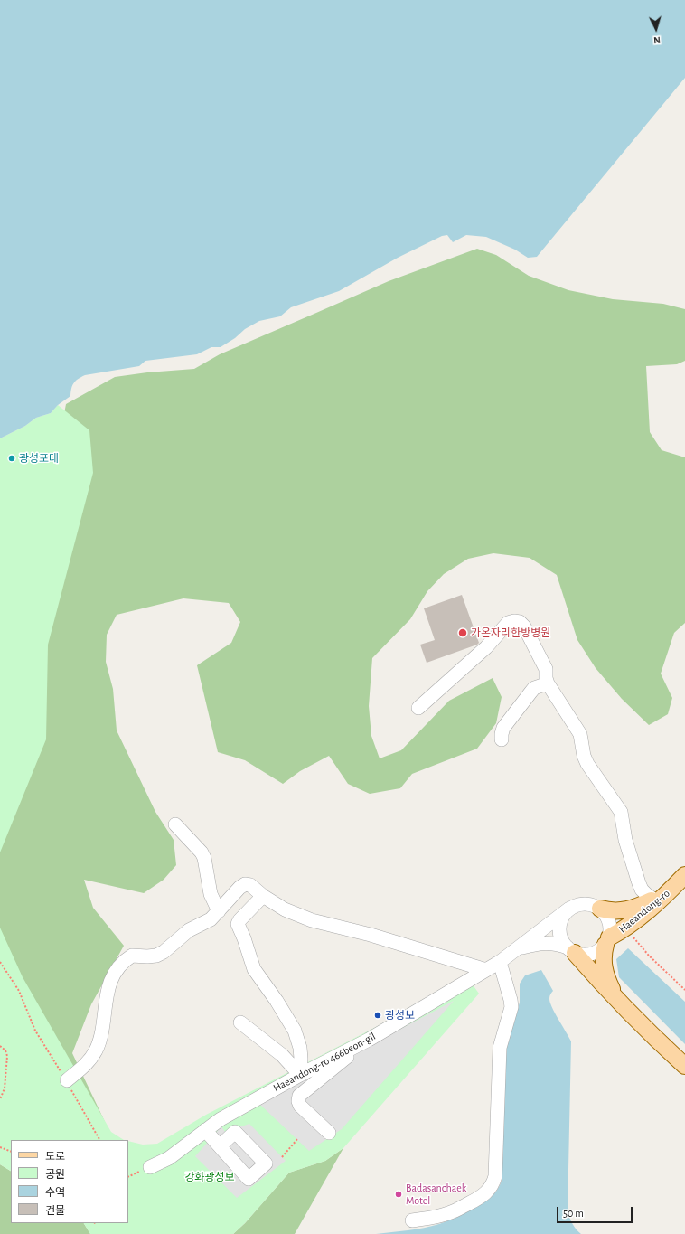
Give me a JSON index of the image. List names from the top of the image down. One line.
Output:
{"streets":{"main road":["Haeandong-ro"],"street":["Haeandong-ro 466beon-gil"]},"crossings":[["Haeandong-ro","Haeandong-ro 466beon-gil"]],"parks":["강화광성보"],"places":["광성포대","가온자리한방병원","광성보","Badasanchaek Motel"],"legend":["도로","공원","수역","건물"],"scale_bar":"50 m","north":"bottom"}
